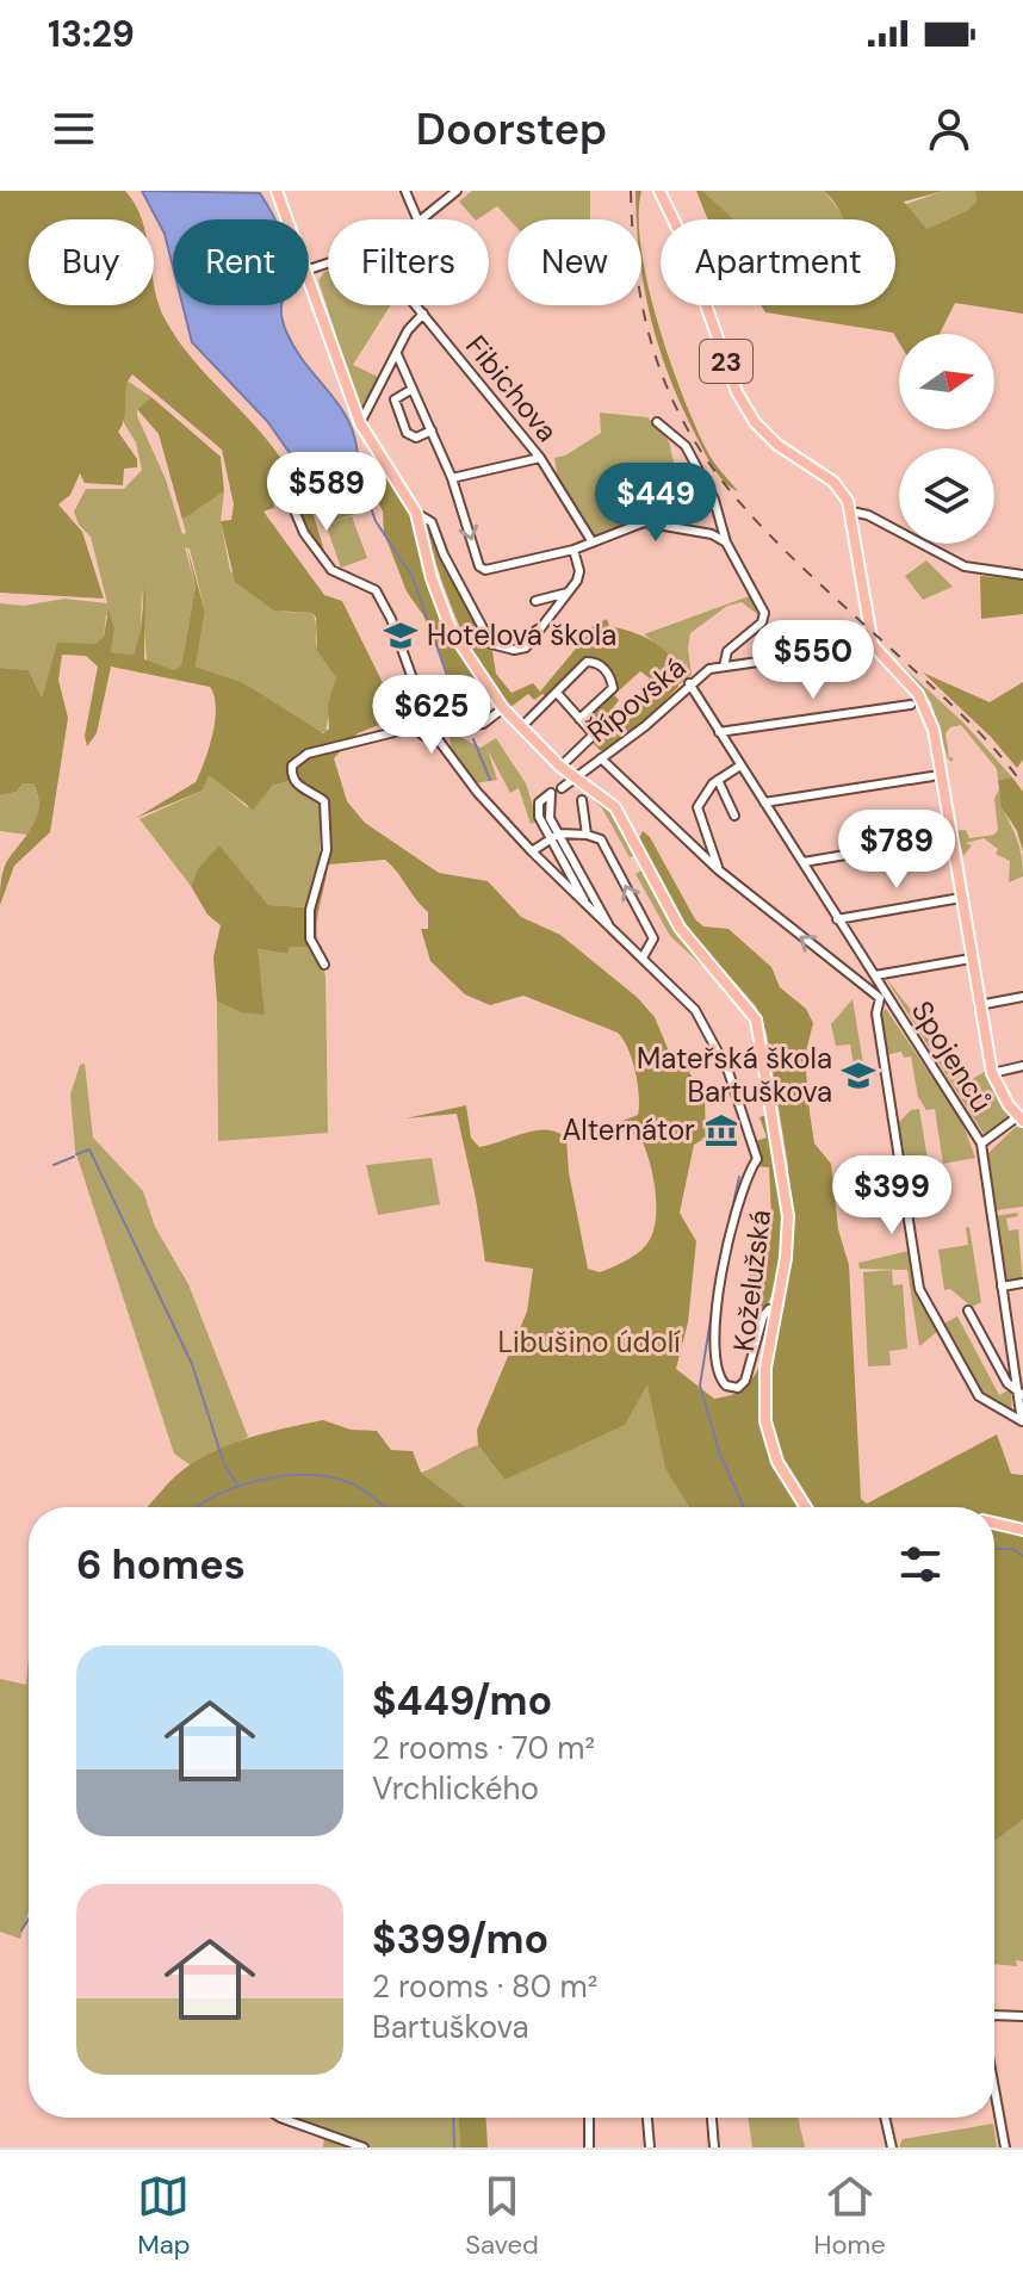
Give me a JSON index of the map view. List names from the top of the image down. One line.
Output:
{"streets":{"main road":["23","Koželužská"],"street":["Fibichova","Řípovská","Spojenců"]},"crossings":[["Řípovská","Spojenců"],["Řípovská","Koželužská"]],"parks":["Libušino údolí"],"places":{"school or university":["Hotelová škola","Mateřská škola Bartuškova"],"museum":["Alternátor"]},"north":"right","page":{"status":"13:29","header":"Doorstep","chip":["Buy","Rent","Filters","New","Apartment"],"price":["$589","$449","$550","$625","$789","$399"],"heading":"6 homes","list":[{"name":"$449/mo","note":"2 rooms · 70 m² · Vrchlického"},{"name":"$399/mo","note":"2 rooms · 80 m² · Bartuškova"}],"tabs":["Map","Saved","Home"]}}
